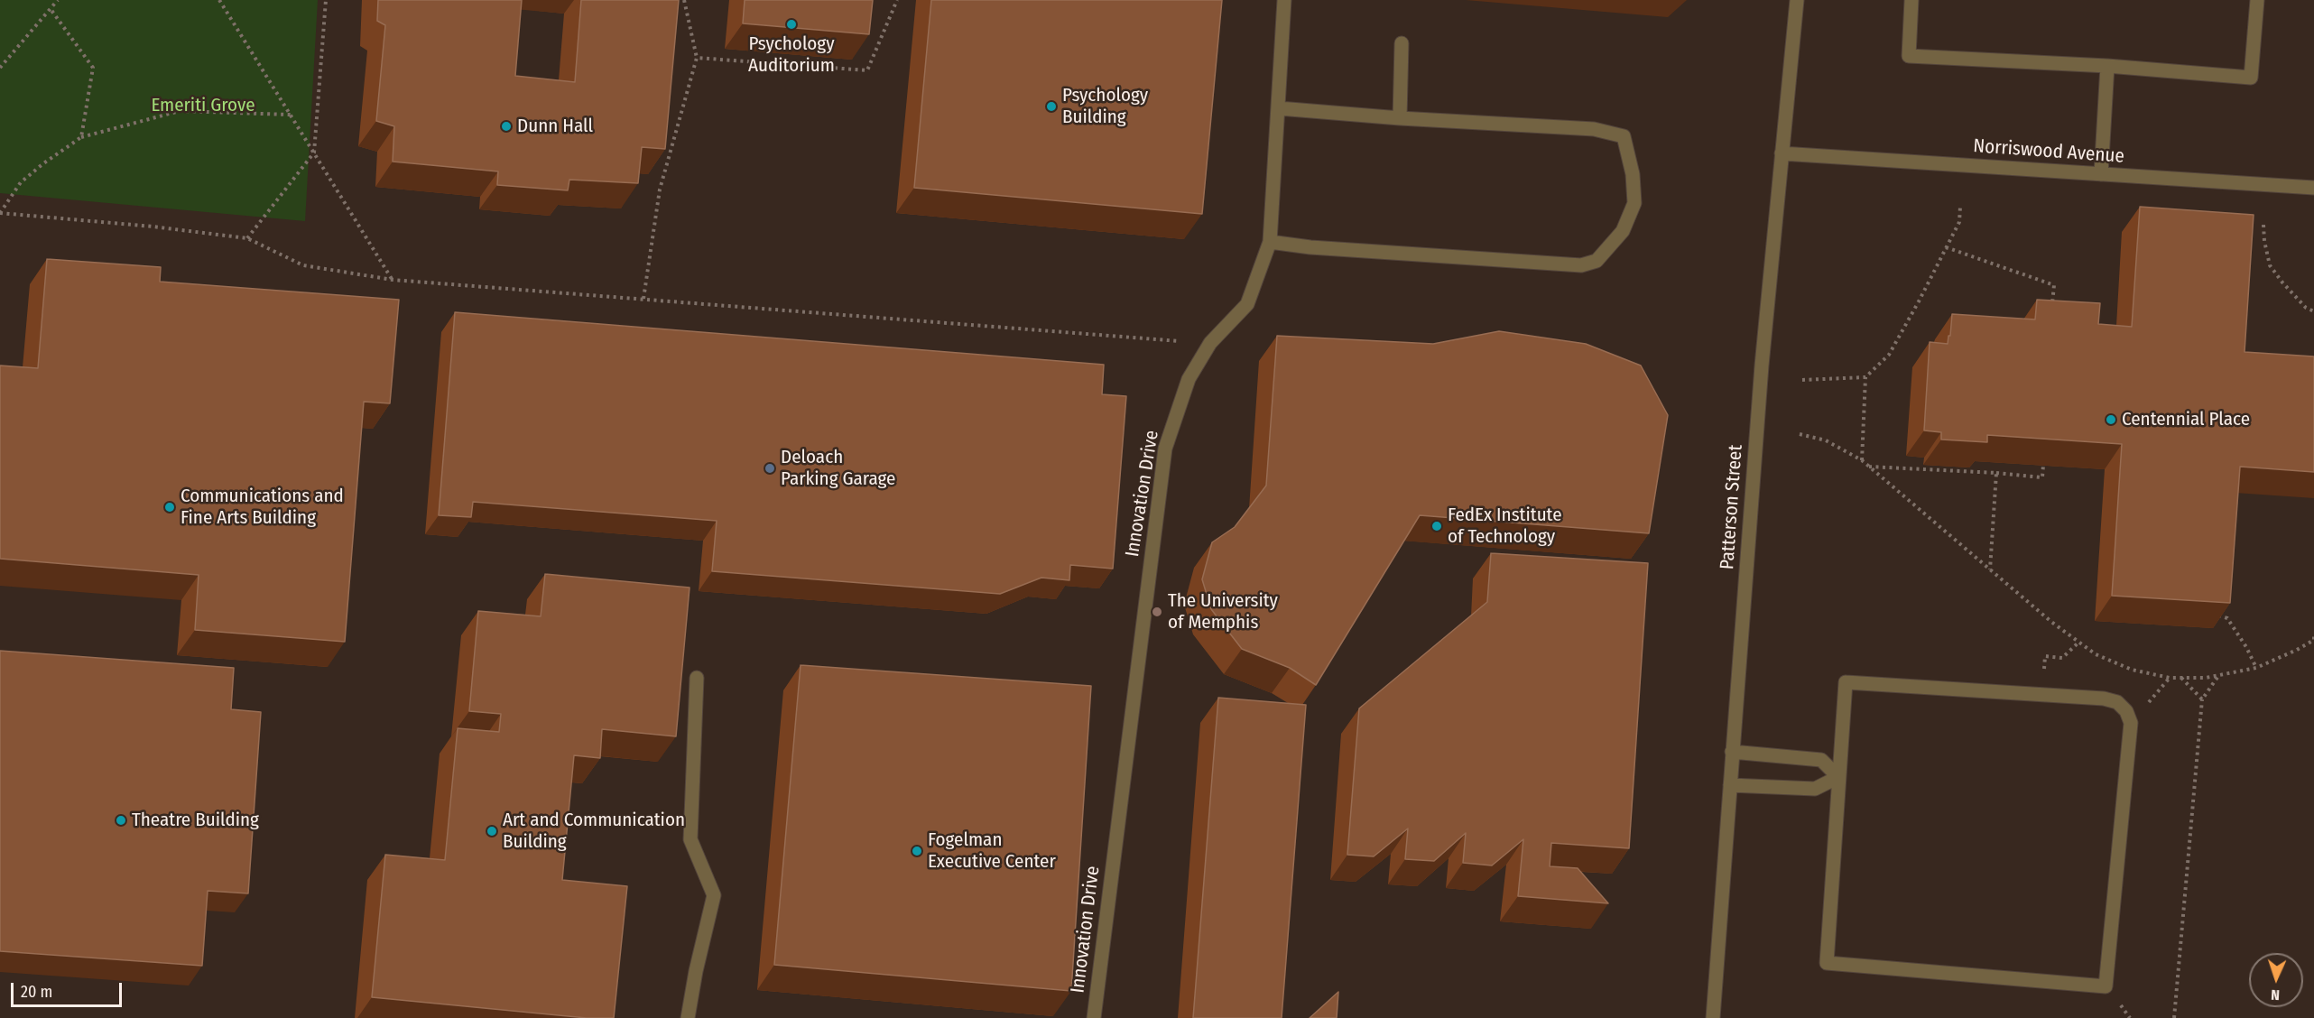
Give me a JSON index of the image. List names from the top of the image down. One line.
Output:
{"streets":{"street":["Norriswood Avenue","Innovation Drive","Patterson Street"]},"crossings":[["Norriswood Avenue","Patterson Street"]],"parks":["Emeriti Grove"],"places":["Psychology Auditorium","Psychology Building","Dunn Hall","Centennial Place","Deloach Parking Garage","Communications and Fine Arts Building","FedEx Institute of Technology","The University of Memphis","Theatre Building","Art and Communication Building","Fogelman Executive Center"],"scale_bar":"20 m","north":"bottom"}
